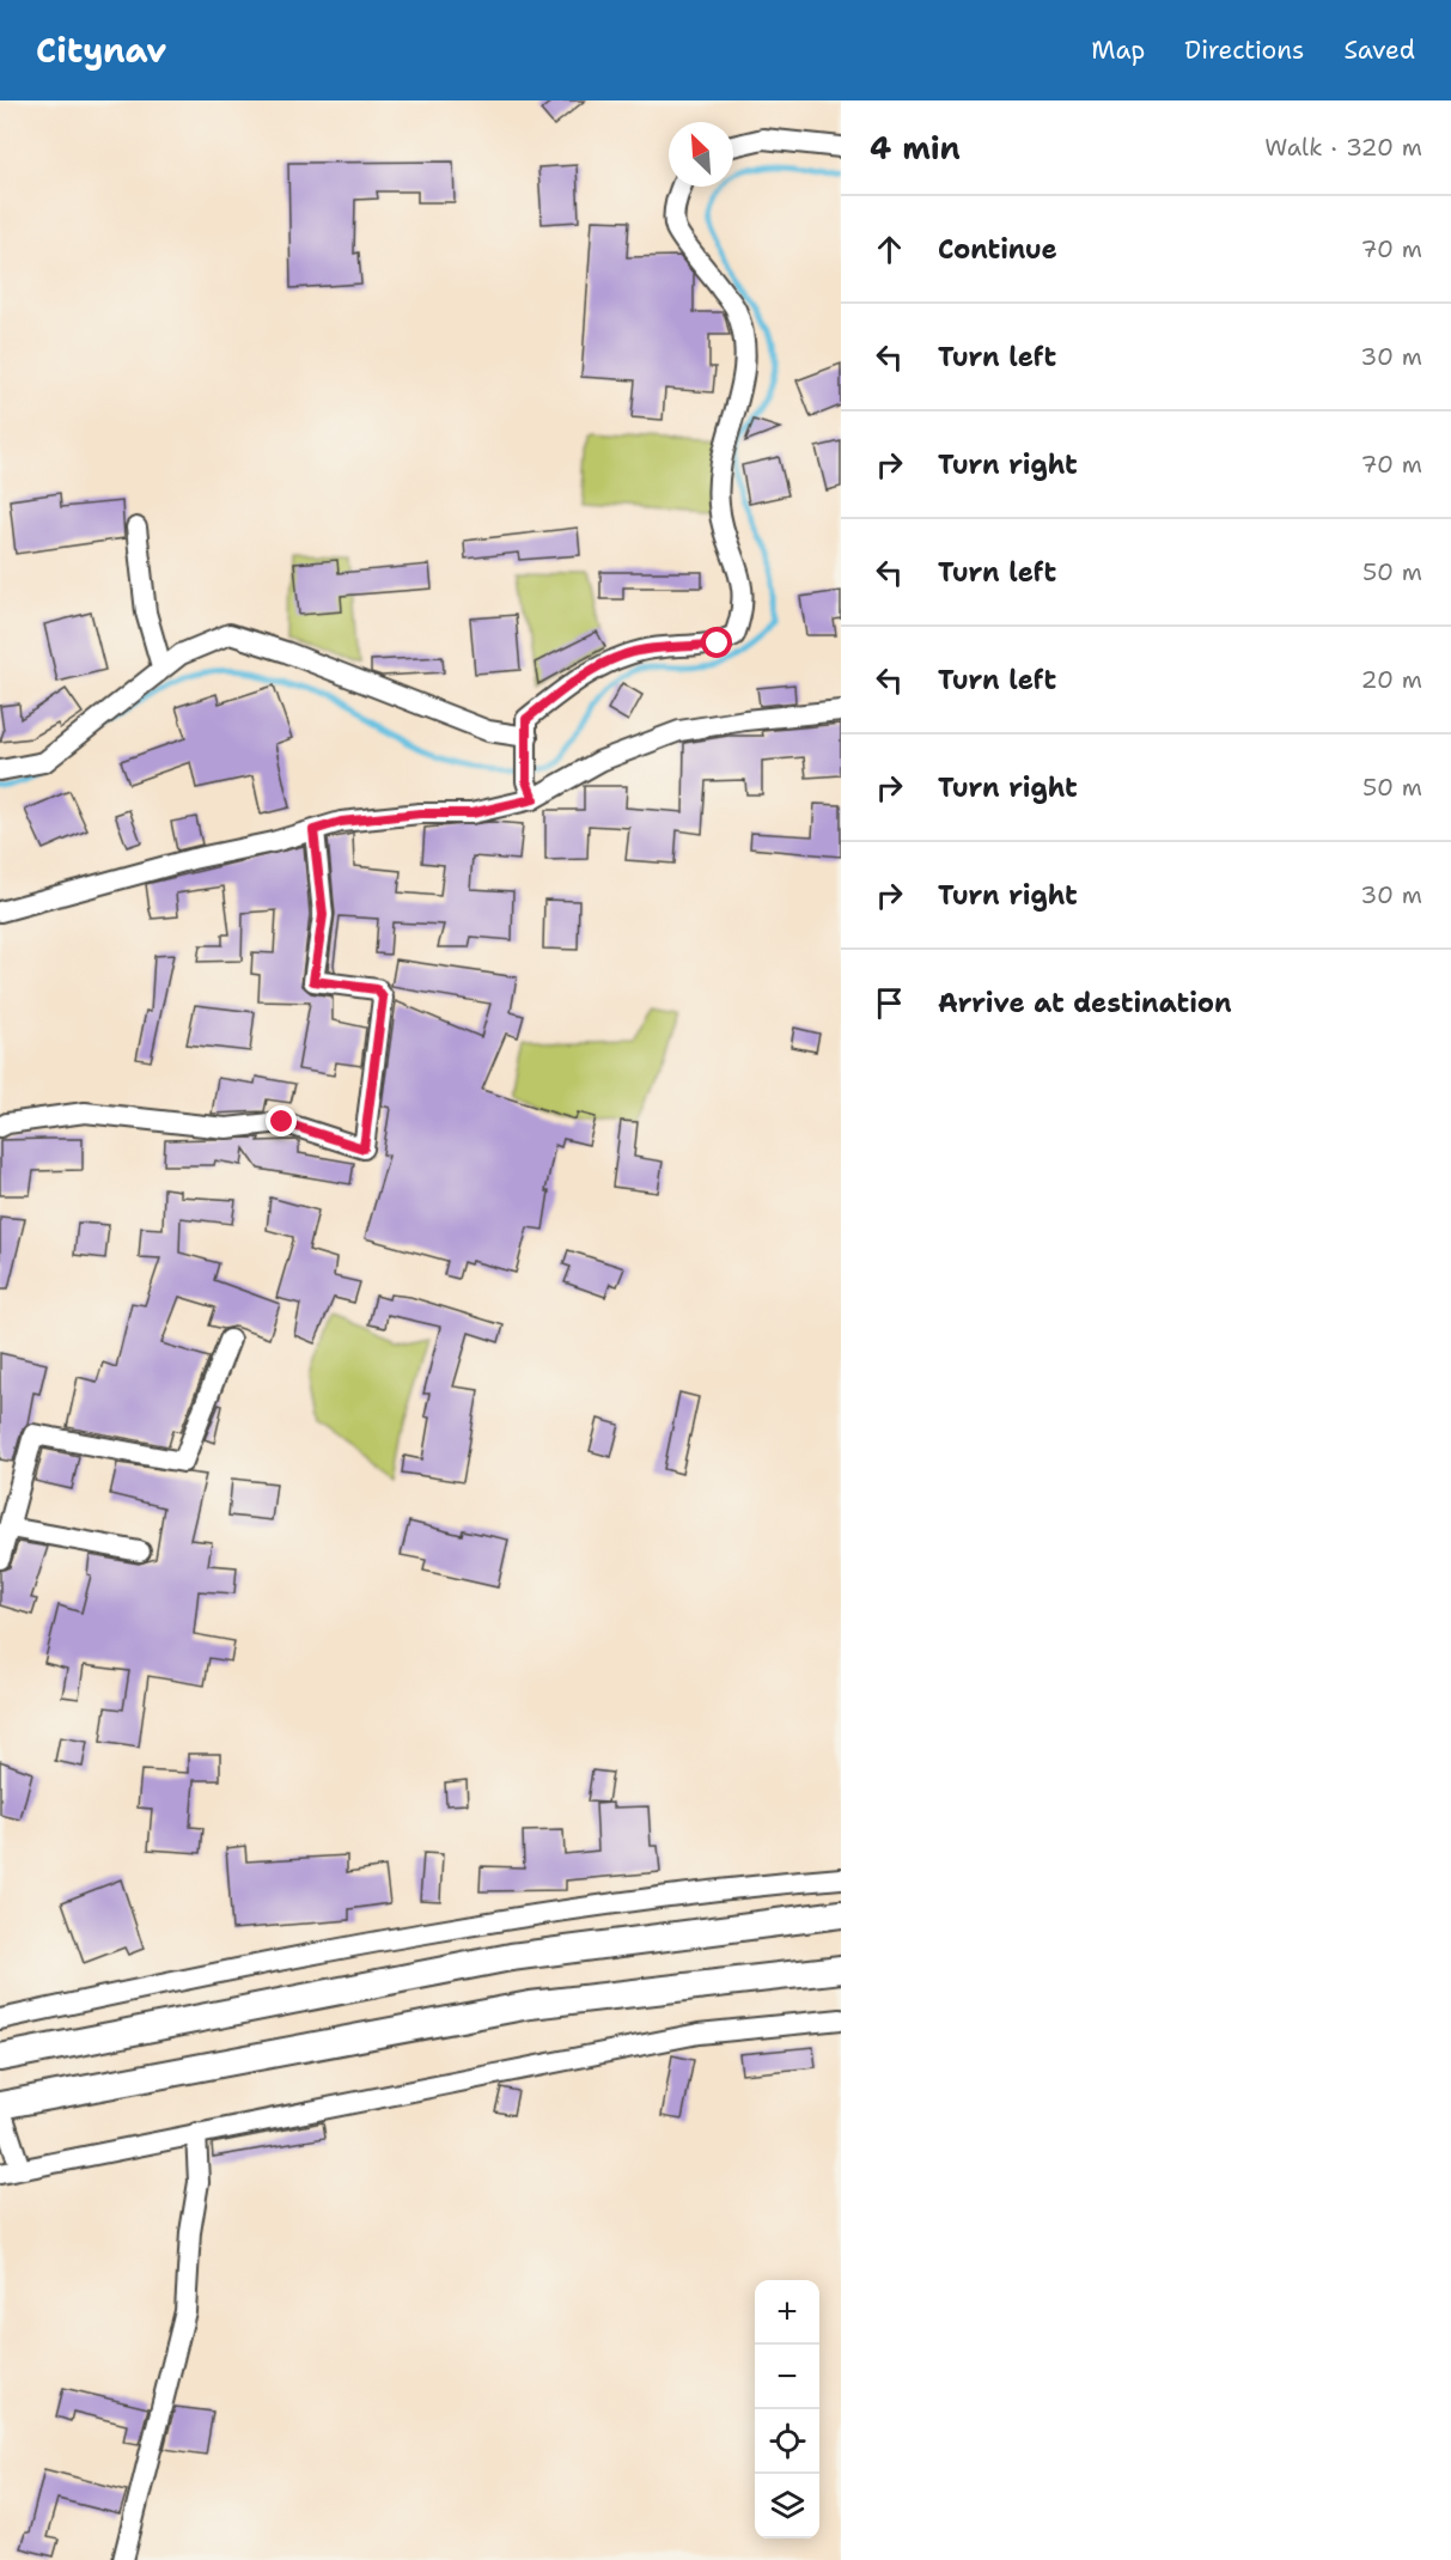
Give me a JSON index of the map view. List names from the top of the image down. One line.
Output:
{"north":"top left","page":{"header":"Citynav","nav":["Map","Directions","Saved"],"heading":["4 min","Walk · 320 m"],"list":[["Continue","70 m"],["Turn left","30 m"],["Turn right","70 m"],["Turn left","50 m"],["Turn left","20 m"],["Turn right","50 m"],["Turn right","30 m"],"Arrive at destination"],"map_buttons":["+","−"]}}
